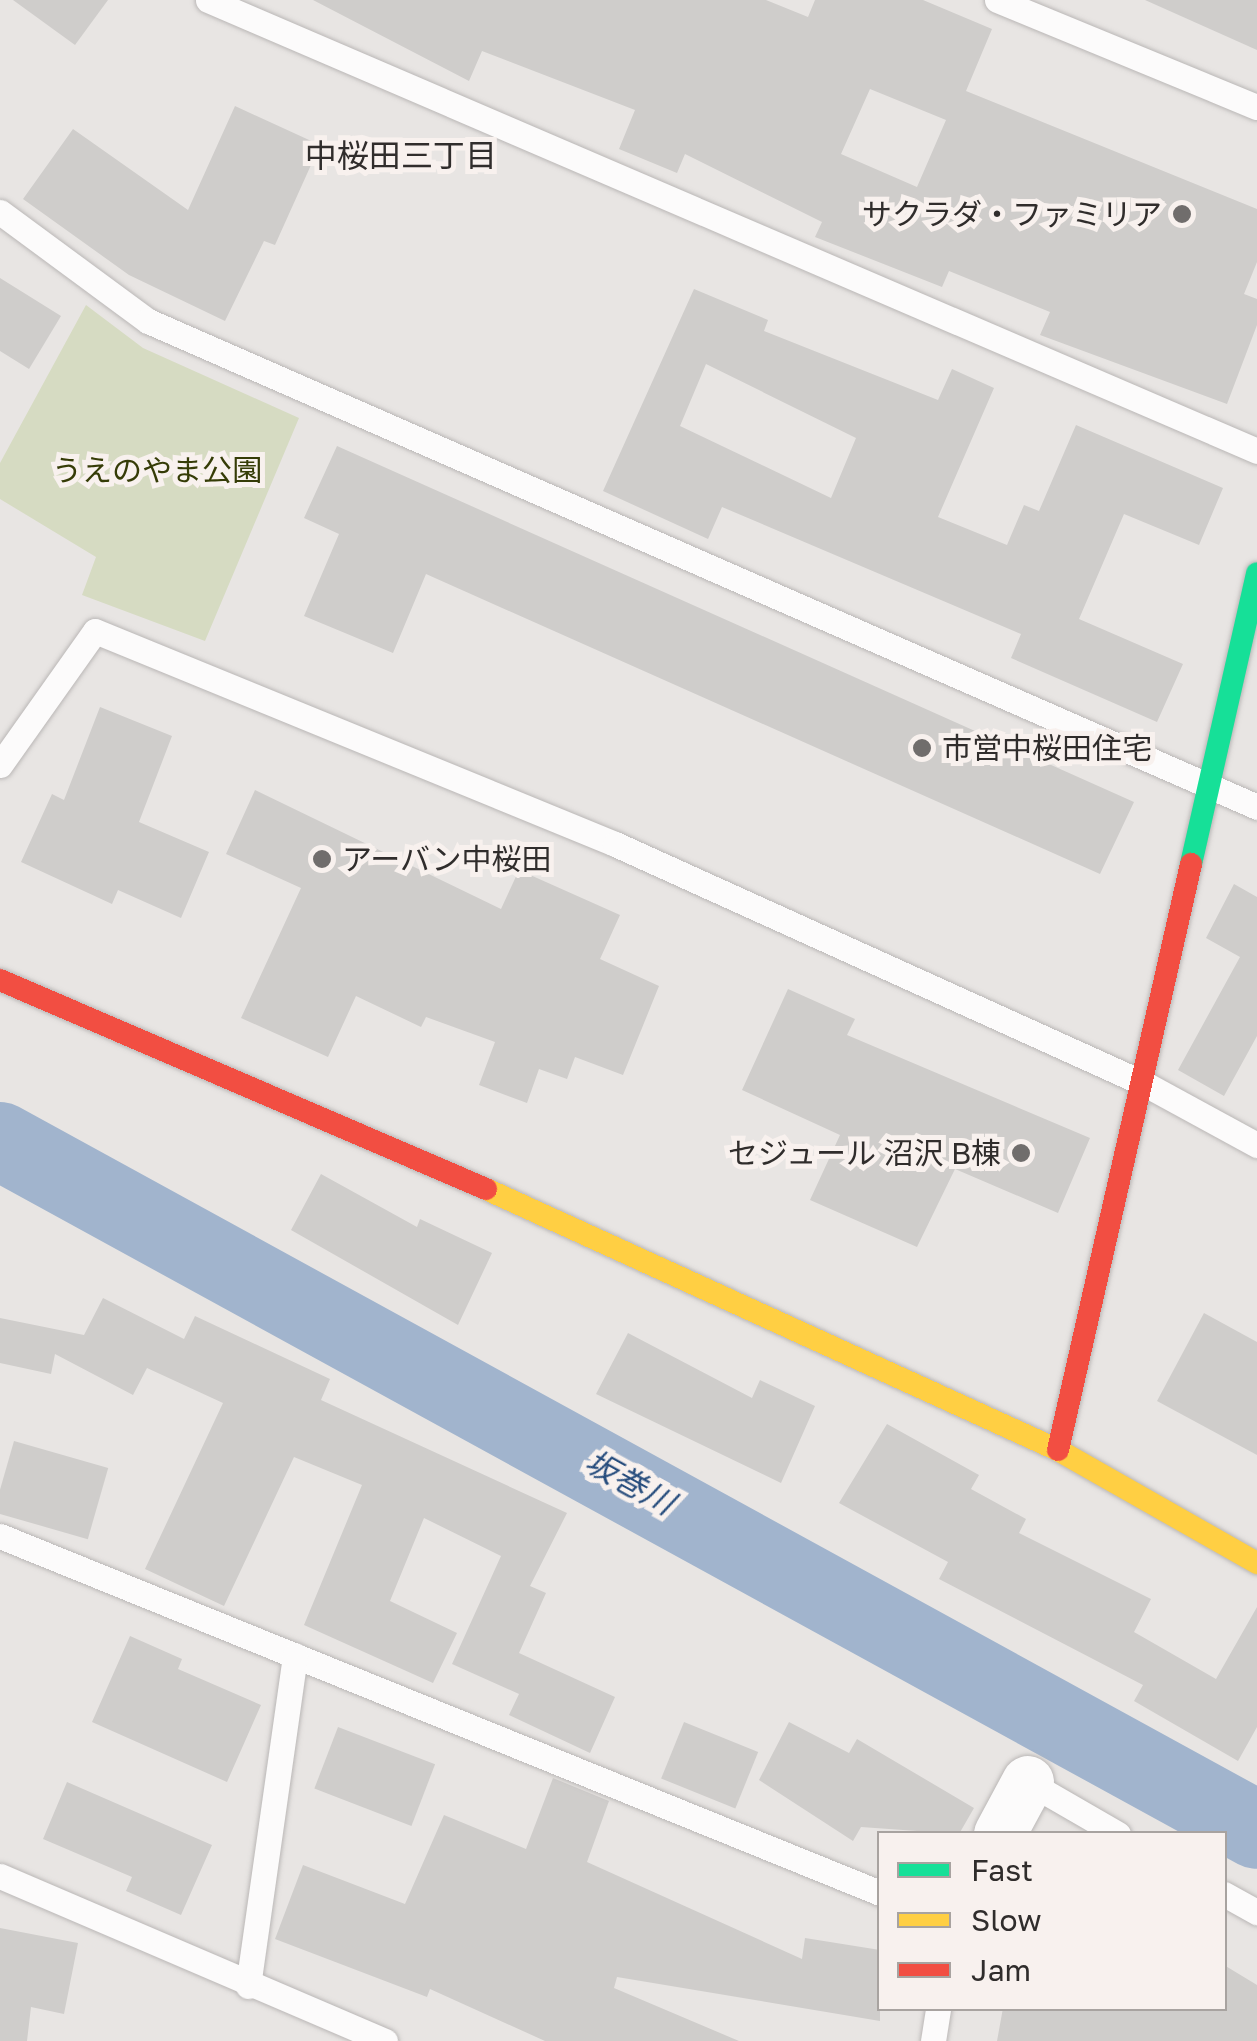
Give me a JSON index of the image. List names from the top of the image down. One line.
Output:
{"districts":["中桜田三丁目"],"water":["坂巻川"],"parks":["うえのやま公園"],"places":["サクラダ・ファミリア","市営中桜田住宅","アーバン中桜田","セジュール 沼沢 B棟"],"legend":["Fast","Slow","Jam"]}
